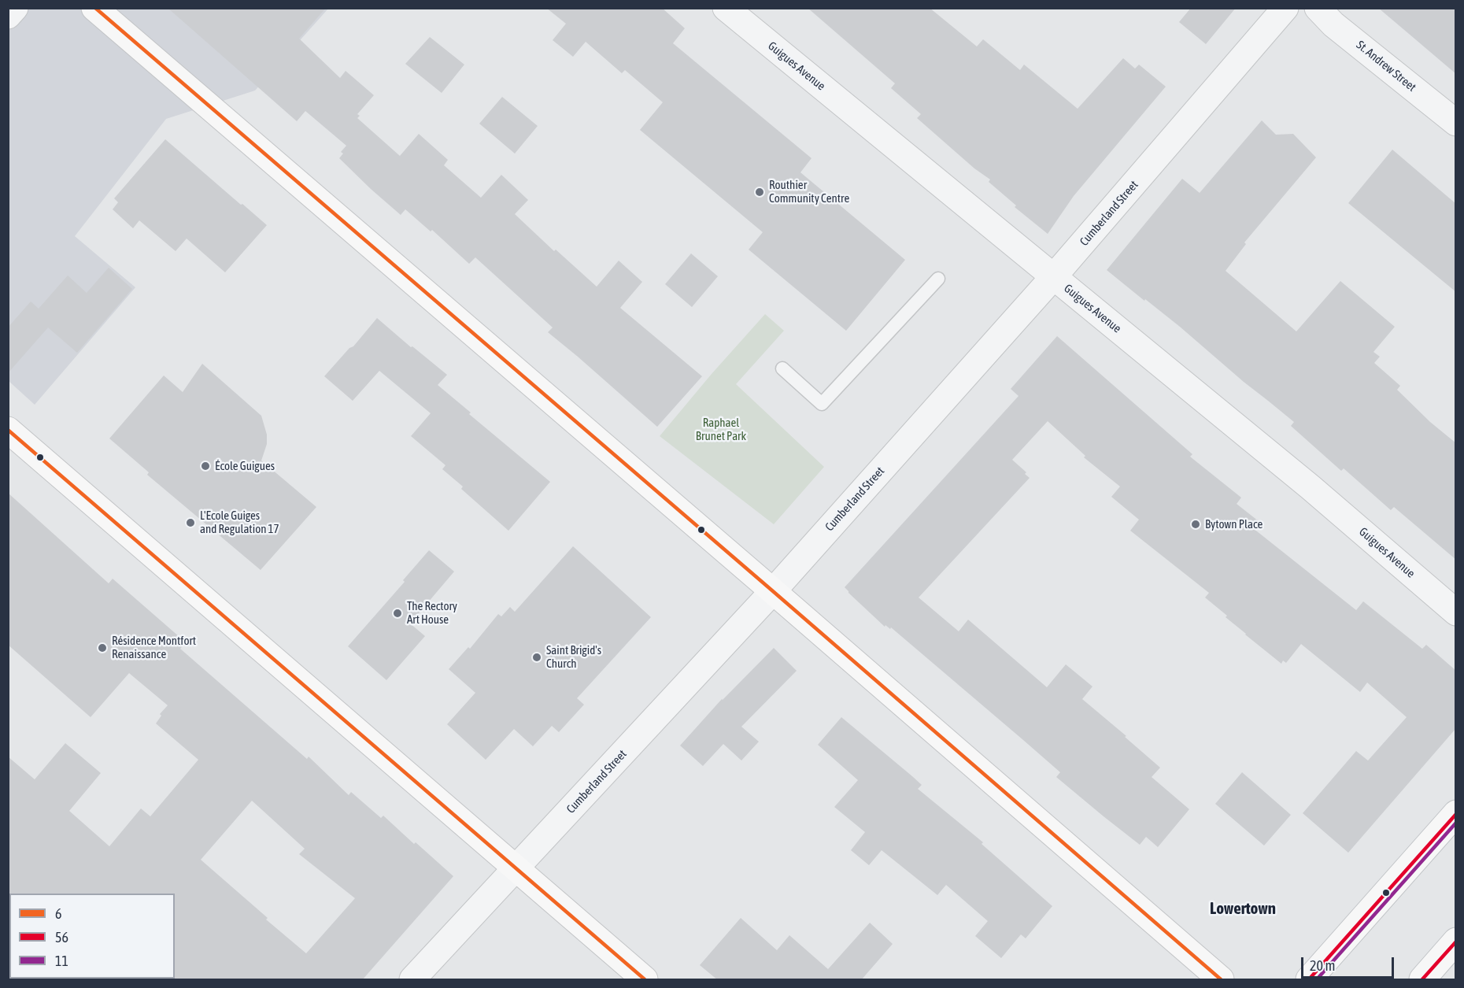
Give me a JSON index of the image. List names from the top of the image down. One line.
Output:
{"streets":{"street":["Guigues Avenue","St. Andrew Street","Cumberland Street"]},"crossings":[["Guigues Avenue","Cumberland Street"]],"districts":["Lowertown"],"parks":["Raphael Brunet Park"],"places":["Routhier Community Centre","École Guigues","L'Ecole Guiges and Regulation 17","Bytown Place","The Rectory Art House","Résidence Montfort Renaissance","Saint Brigid's Church"],"lines":["transit line 6","transit line 56","transit line 11"],"legend":["6","56","11"],"scale_bar":"20 m"}
